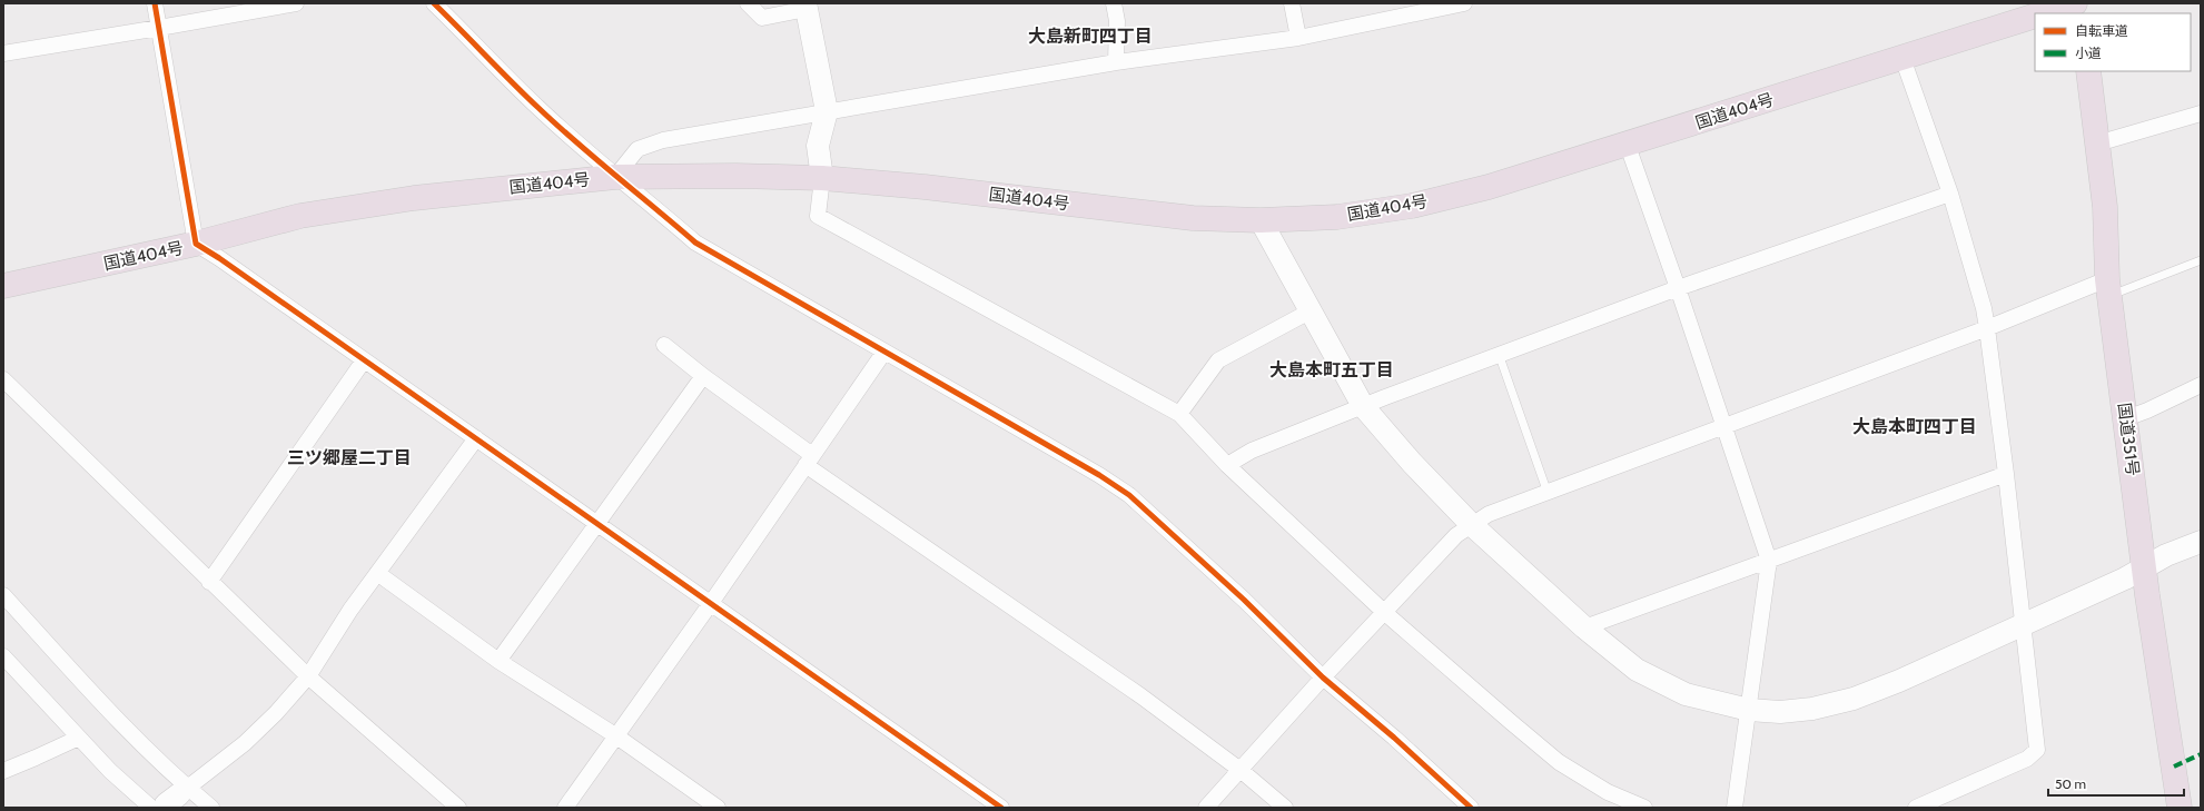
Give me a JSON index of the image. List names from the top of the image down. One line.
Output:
{"streets":{"highway":["国道404号","国道351号"]},"districts":["大島新町四丁目","大島本町五丁目","大島本町四丁目","三ツ郷屋二丁目"],"legend":["自転車道","小道"],"scale_bar":"50 m"}
